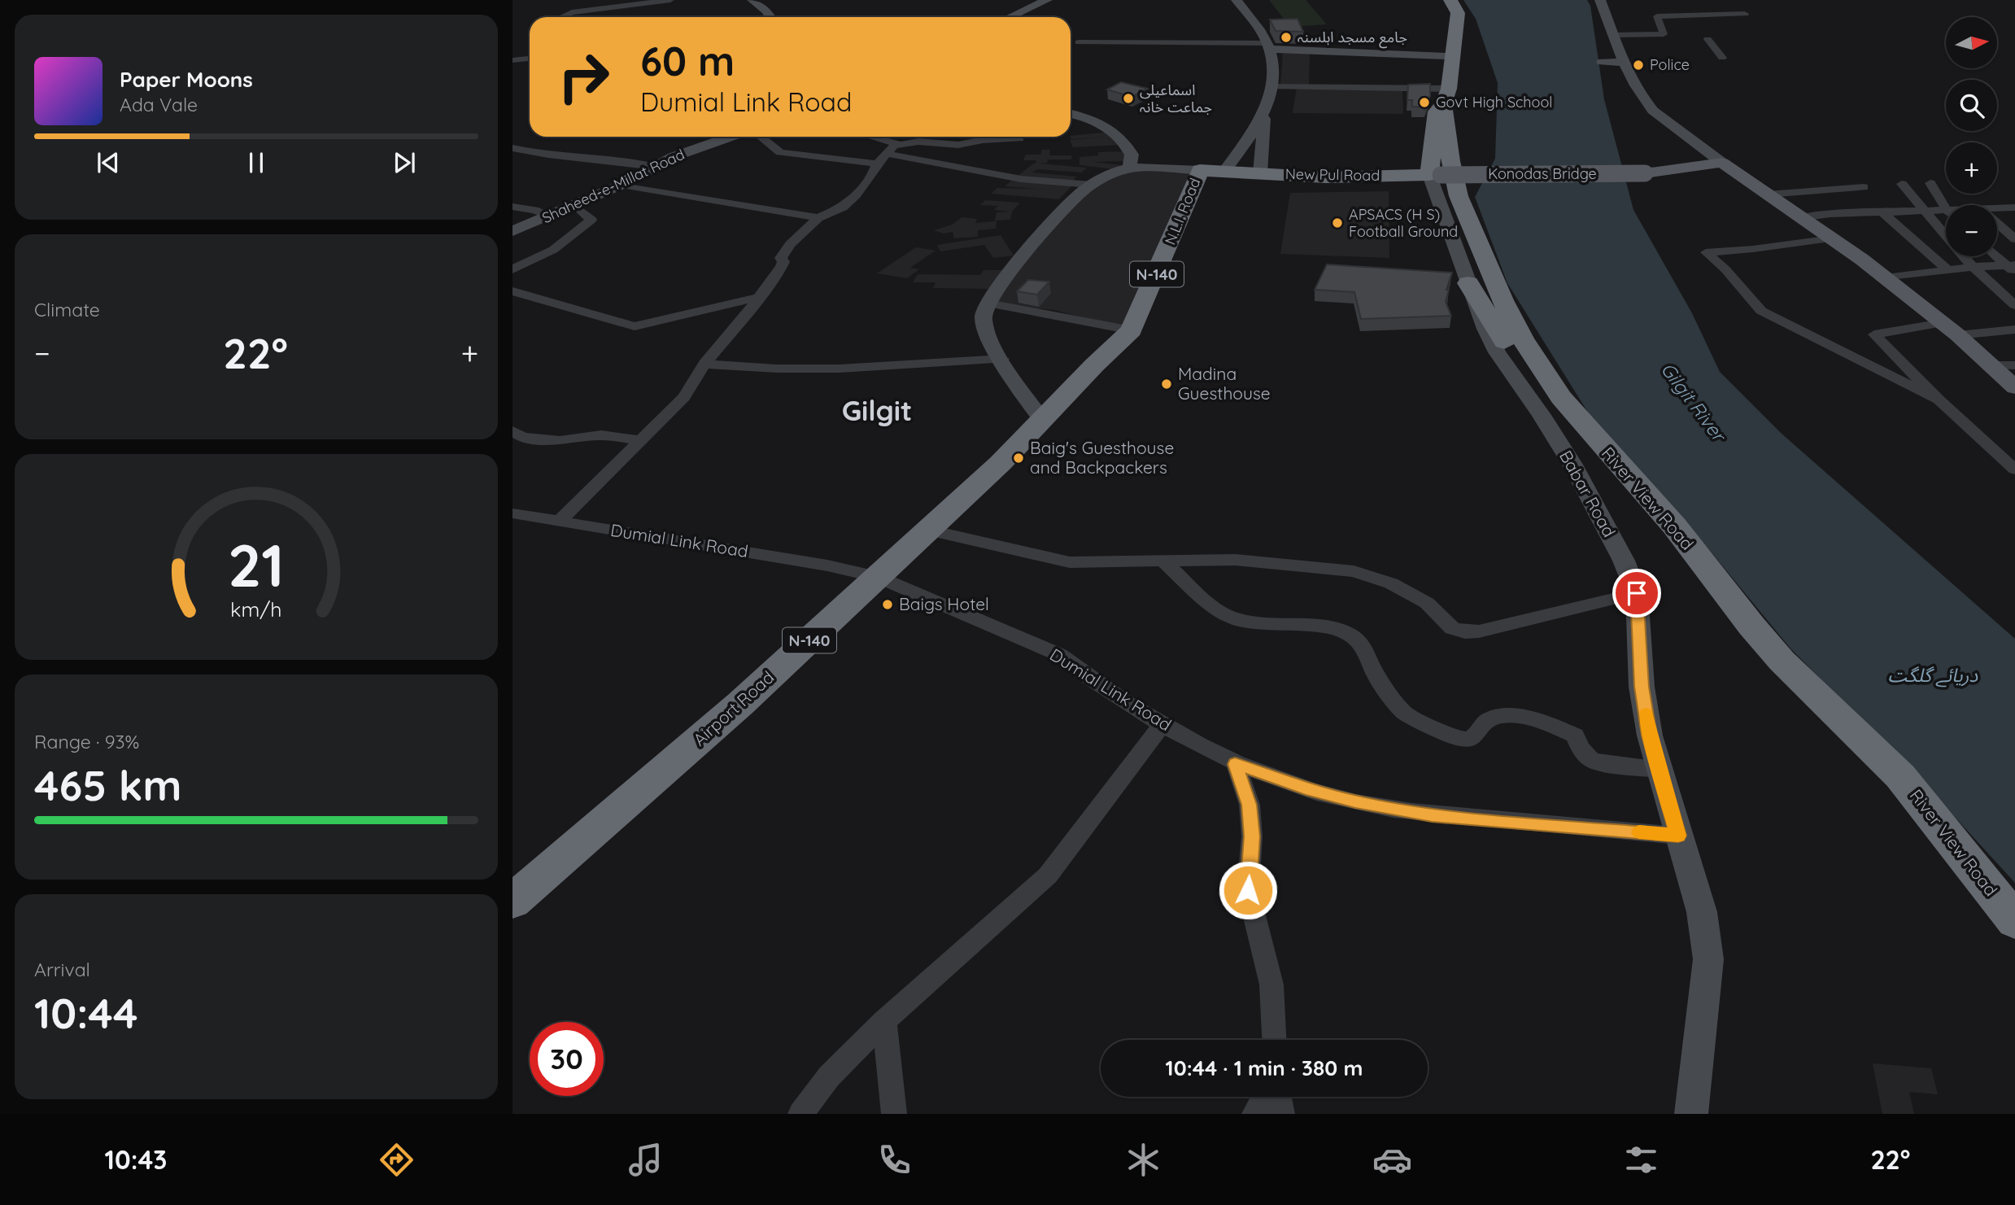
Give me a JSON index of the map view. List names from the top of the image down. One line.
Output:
{"streets":{"highway":["New Pul Road","N.L.I. Road","N-140","River View Road","Airport Road"],"main road":["Konodas Bridge","Shaheed-e-Millat Road","Babar Road"],"street":["Dumial Link Road"]},"crossings":[["Konodas Bridge","New Pul Road"],["Konodas Bridge","Babar Road"],["New Pul Road","Babar Road"],["N.L.I. Road","Airport Road"],["Babar Road","Dumial Link Road"],["Dumial Link Road","Airport Road"]],"districts":["Gilgit"],"water":["Gilgit River","دریائے گلگت"],"places":["جامع مسجد اہلسنہ","Police","اسماعیلی جماعت خانہ","Govt High School","APSACS (H S) Football Ground","Madina Guesthouse","Baig's Guesthouse and Backpackers","Baigs Hotel"],"north":"right","page":{"map_buttons":["+","−"],"turn":["60 m","Dumial Link Road"],"song":["Paper Moons","Ada Vale"],"tile":["Climate",["Range · 93%","465 km"],["Arrival","10:44"]],"heat":["−","22°","+"],"limit":"30","trip":"10:44 · 1 min · 380 m","tabs":["10:43","22°"],"gauge":["21","km/h"]}}
